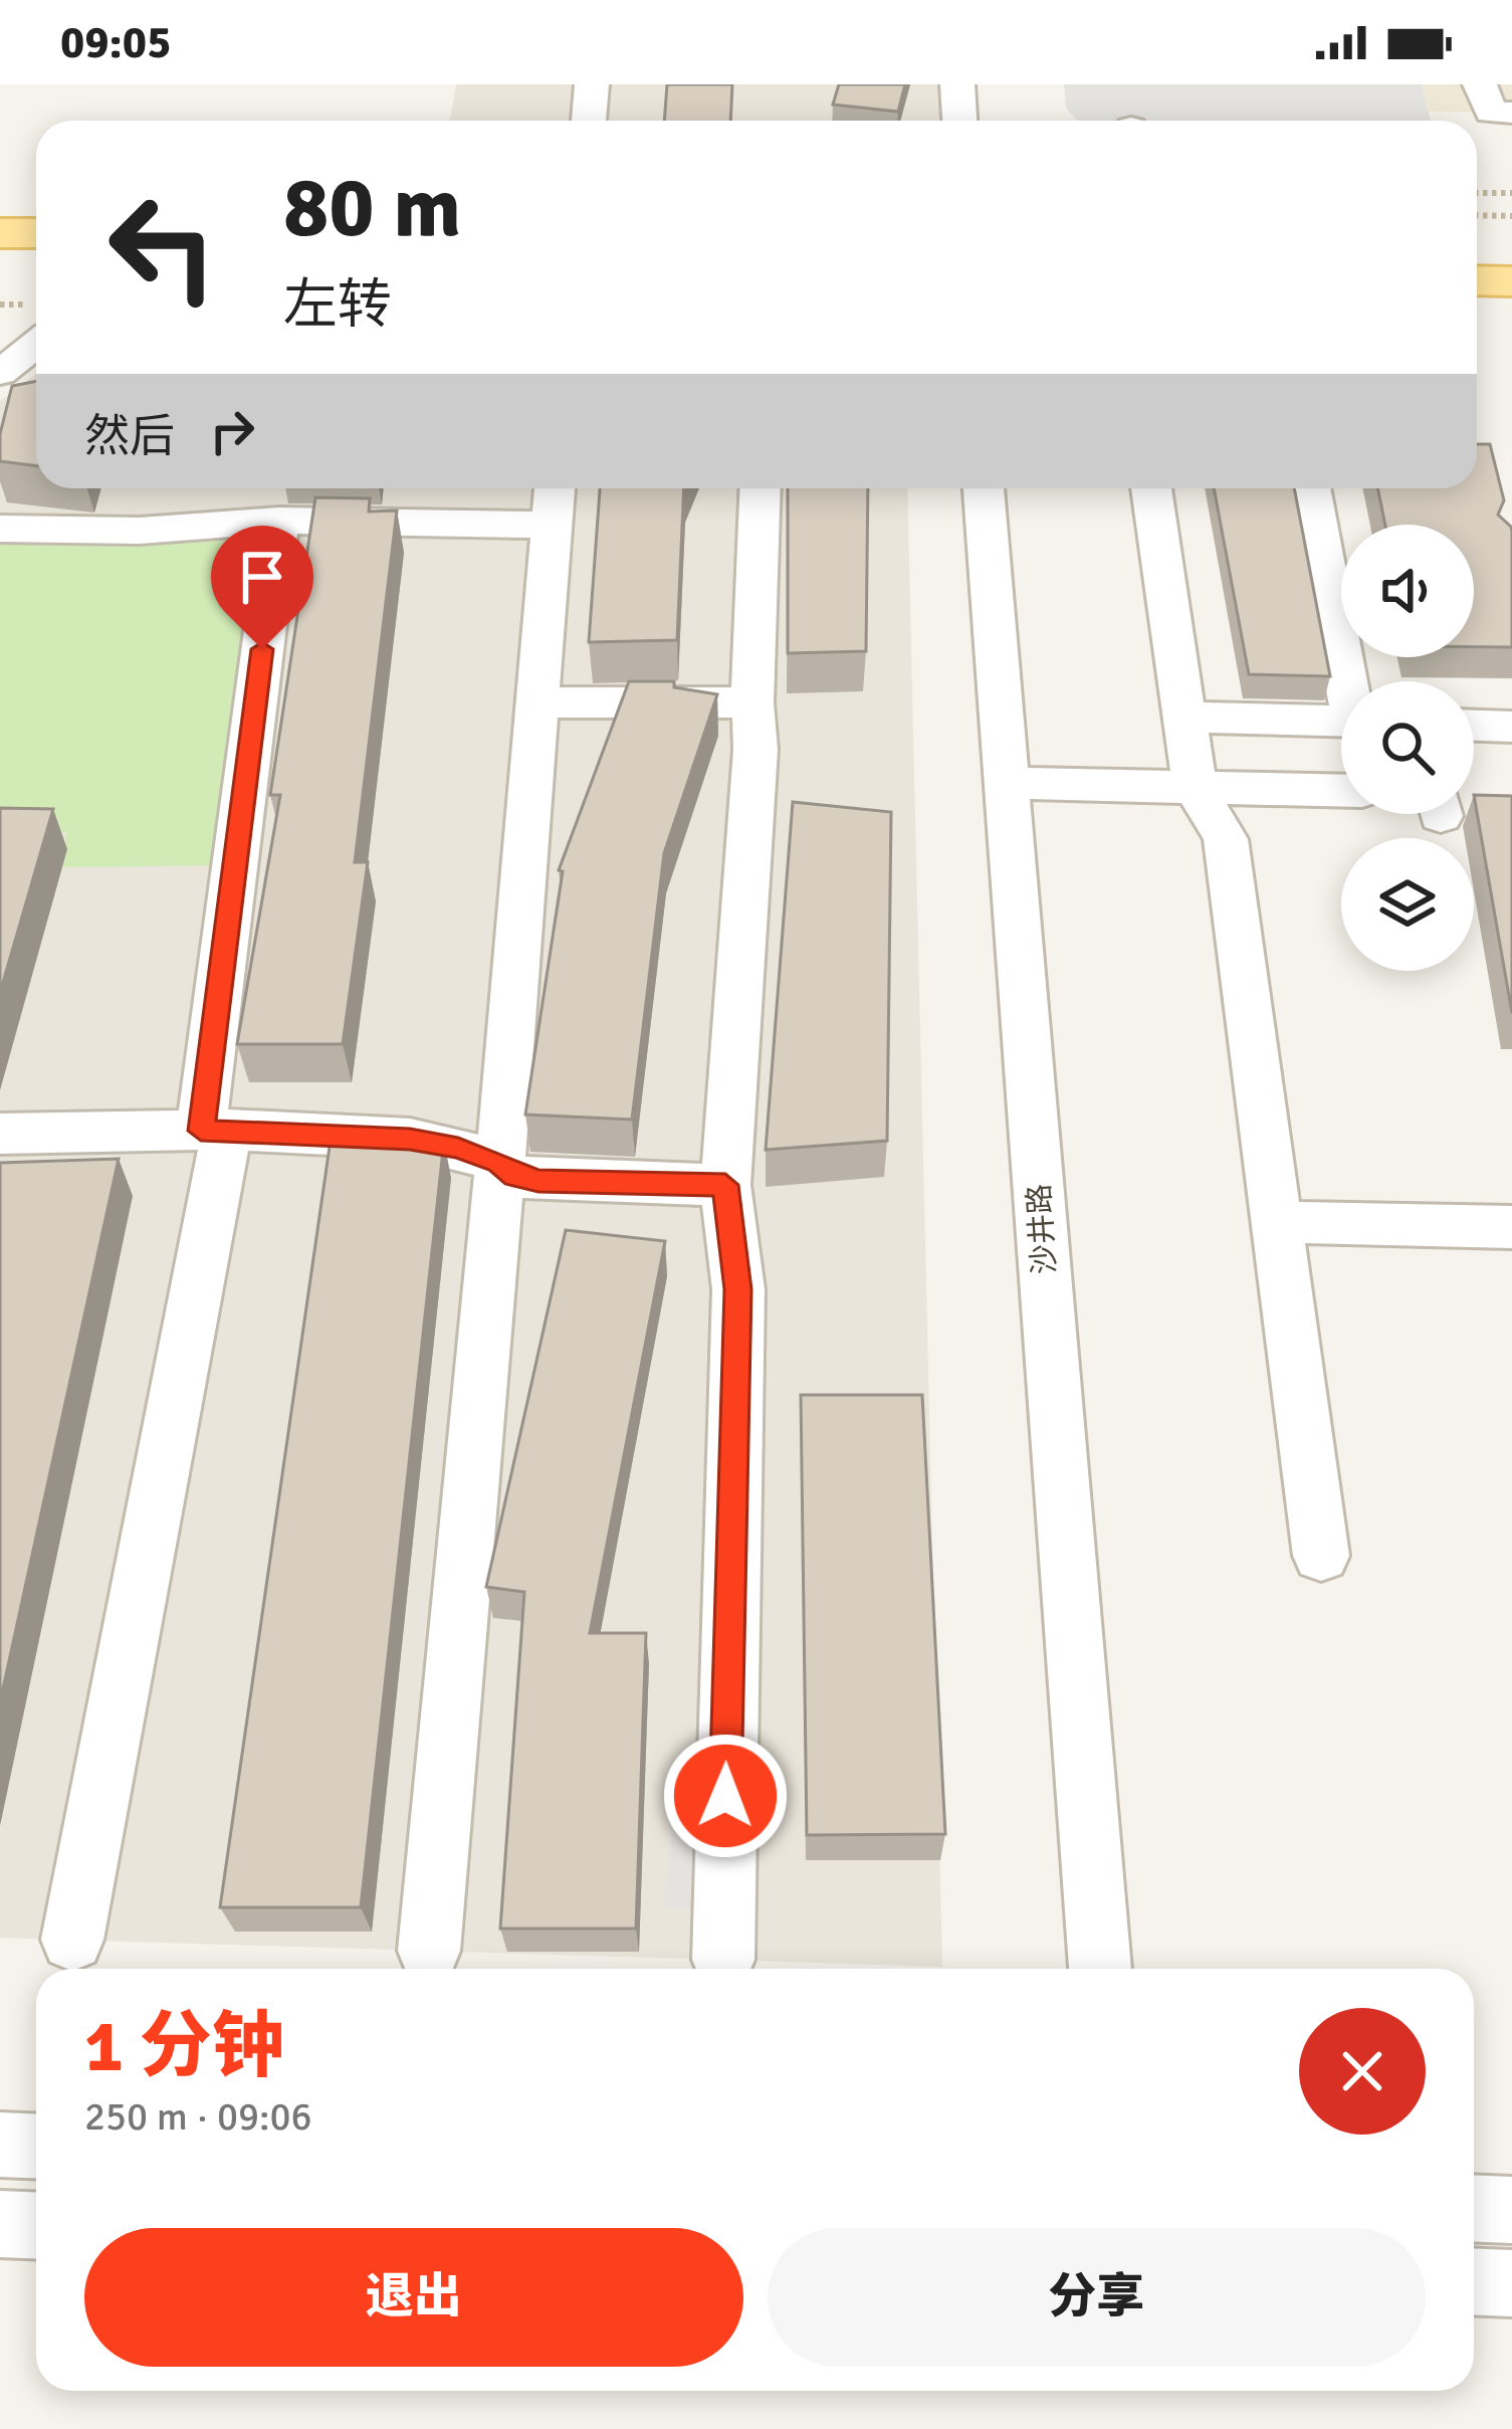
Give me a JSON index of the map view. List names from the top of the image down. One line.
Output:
{"streets":{"street":["沙井路"]},"page":{"status":"09:05","turn":["80 m","左转"],"then":"然后","heading":["1 分钟","250 m · 09:06"],"buttons":["退出","分享"]}}
